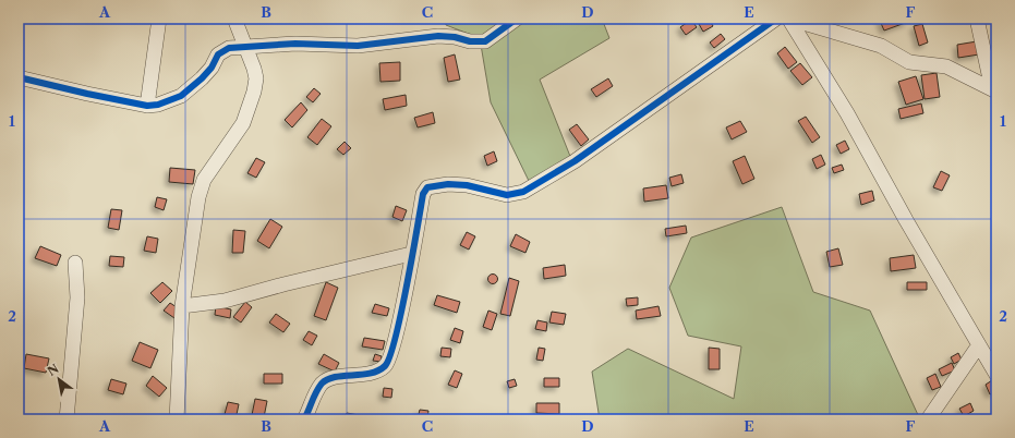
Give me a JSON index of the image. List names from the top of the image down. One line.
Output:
{"north":"top left","grid":{"columns":["A","B","C","D","E","F"],"rows":["1","2"]}}
